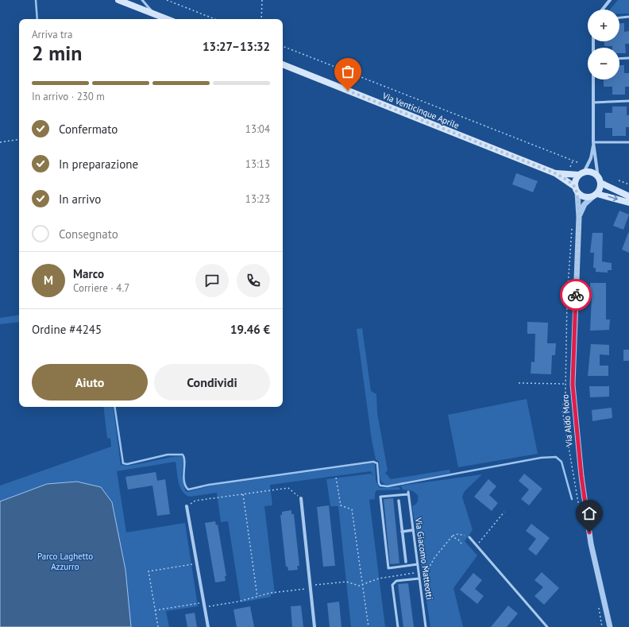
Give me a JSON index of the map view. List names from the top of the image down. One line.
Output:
{"streets":{"main road":["Via Venticinque Aprile"],"street":["Via Aldo Moro"],"lane":["Via Giacomo Matteotti"]},"crossings":[["Via Venticinque Aprile","Via Aldo Moro"]],"parks":["Parco Laghetto Azzurro"],"page":{"map_buttons":["+","−"],"heading":["2 min","Arriva tra","13:27–13:32"],"panel":["Marco","Corriere · 4.7","Ordine #4245","19.46 €"],"bar":"In arrivo · 230 m","list":[["Confermato","13:04"],["In preparazione","13:13"],["In arrivo","13:23"],"Consegnato"],"round":"M","buttons":["Aiuto","Condividi"]}}
